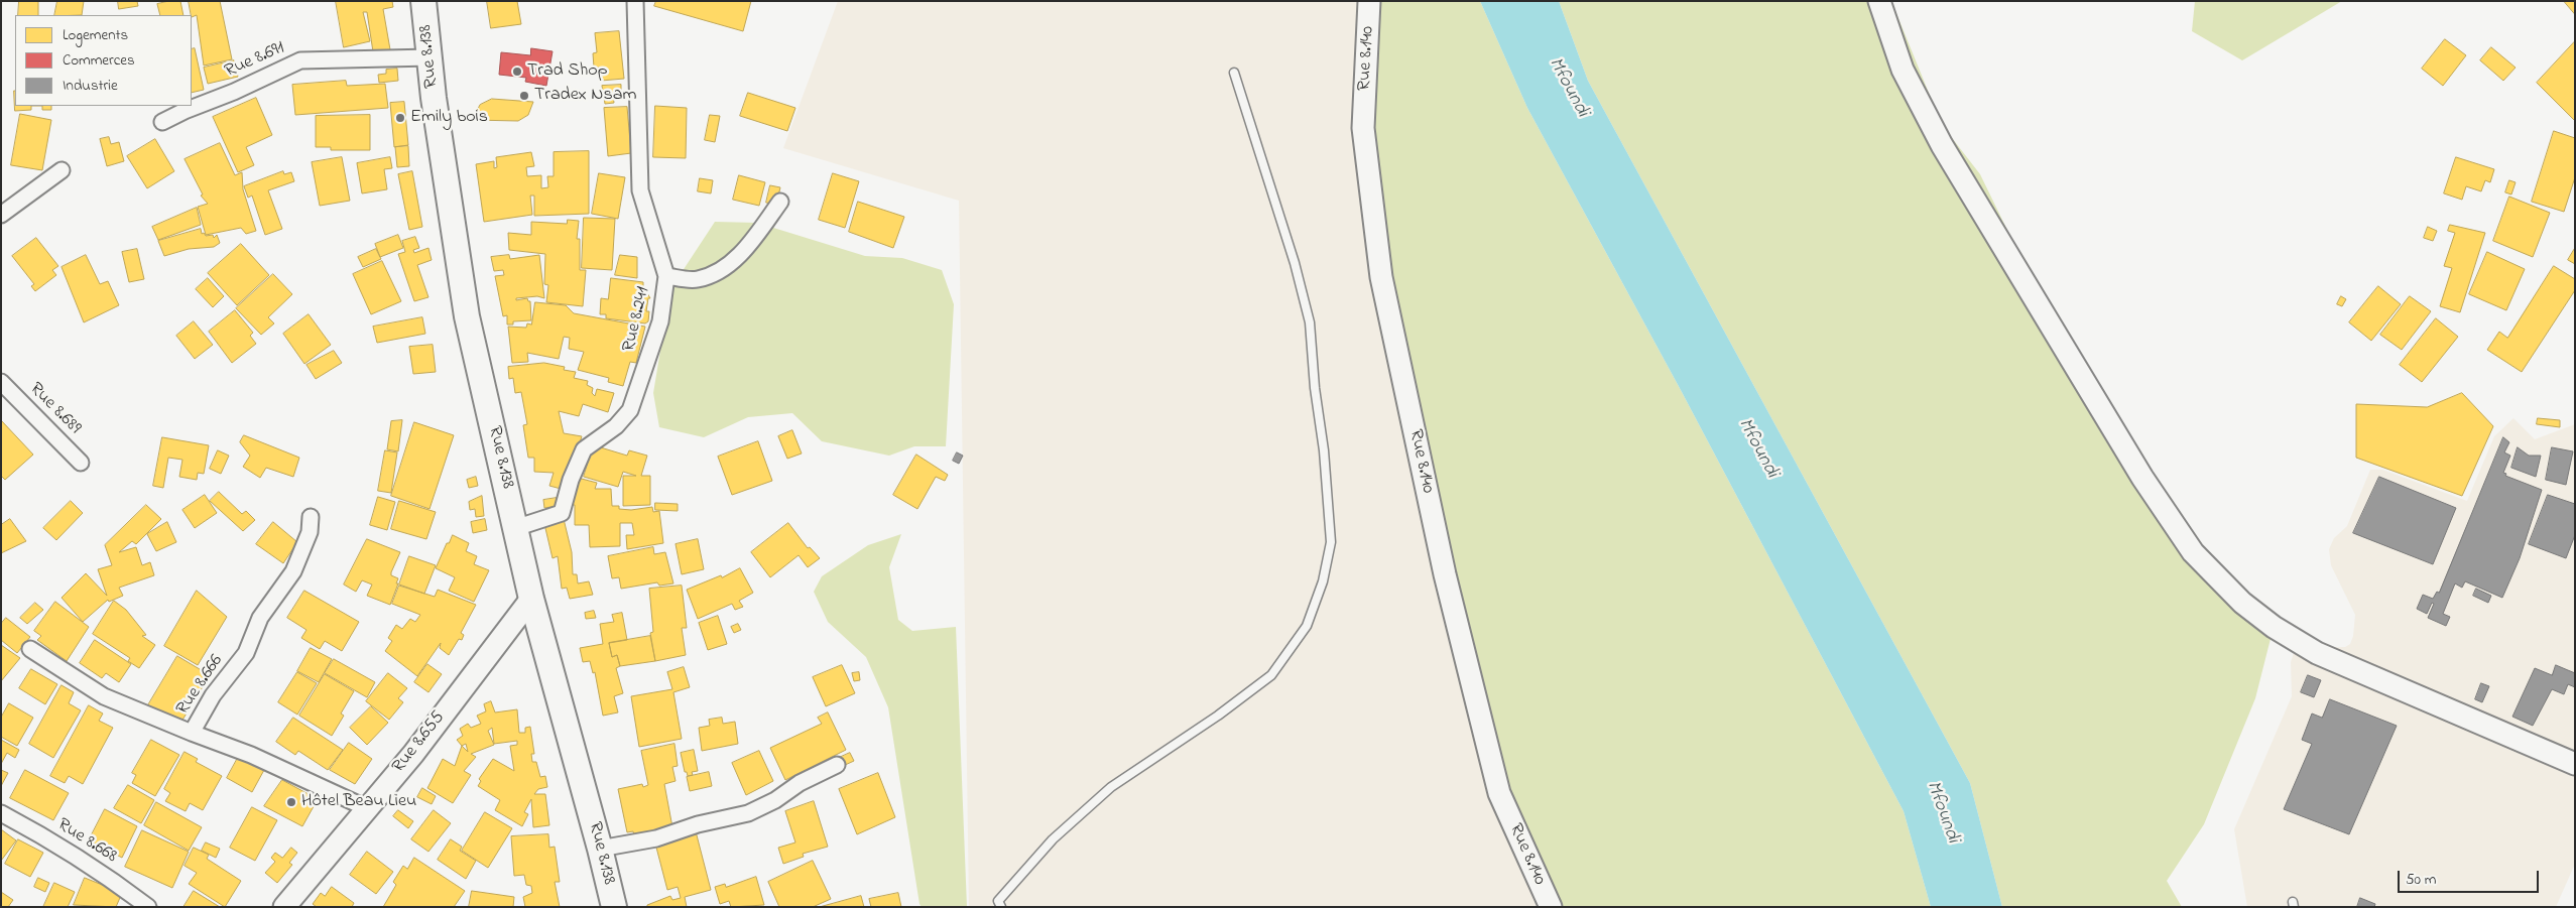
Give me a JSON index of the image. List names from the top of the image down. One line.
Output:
{"streets":{"main road":["Rue 8.138","Rue 8.140","Rue 8.655"],"street":["Rue 8.691","Rue 8.241","Rue 8.689","Rue 8.666","Rue 8.668"]},"crossings":[["Rue 8.138","Rue 8.691"],["Rue 8.138","Rue 8.241"],["Rue 8.138","Rue 8.655"],["Rue 8.666","Rue 8.655"]],"water":["Mfoundi"],"places":["Trad Shop","Tradex Nsam","Emily bois","Hôtel Beau Lieu"],"legend":["Logements","Commerces","Industrie"],"scale_bar":"50 m"}
